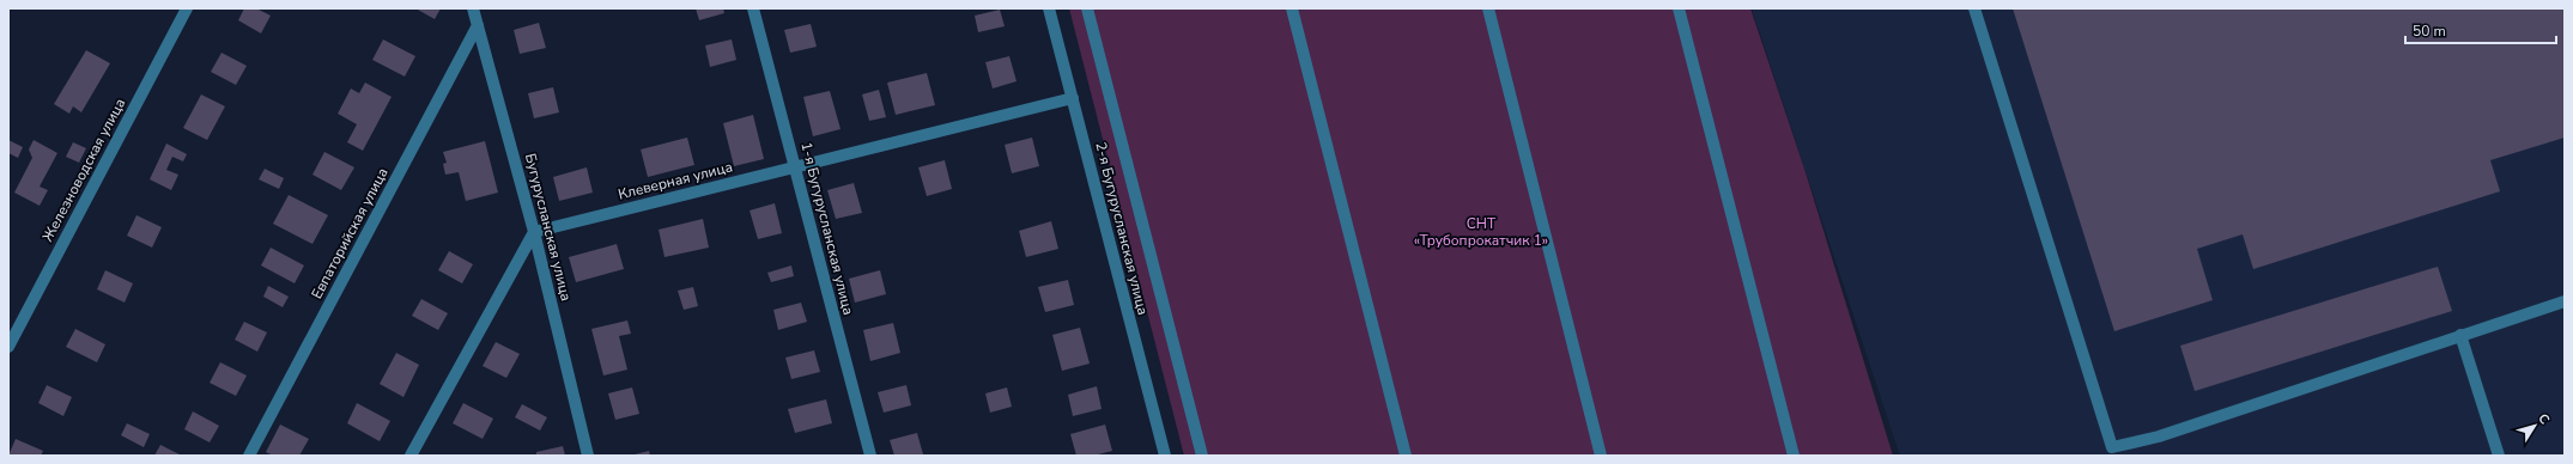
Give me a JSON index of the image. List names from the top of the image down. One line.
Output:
{"streets":{"street":["Железноводская улица","Клеверная улица","Бугурусланская улица","1-я Бугурусланская улица","2-я Бугурусланская улица","Евпаторийская улица"]},"crossings":[["Клеверная улица","Бугурусланская улица"],["Клеверная улица","1-я Бугурусланская улица"],["Клеверная улица","2-я Бугурусланская улица"],["Бугурусланская улица","Евпаторийская улица"]],"parks":["СНТ «Трубопрокатчик 1»"],"scale_bar":"50 m","north":"top right"}
